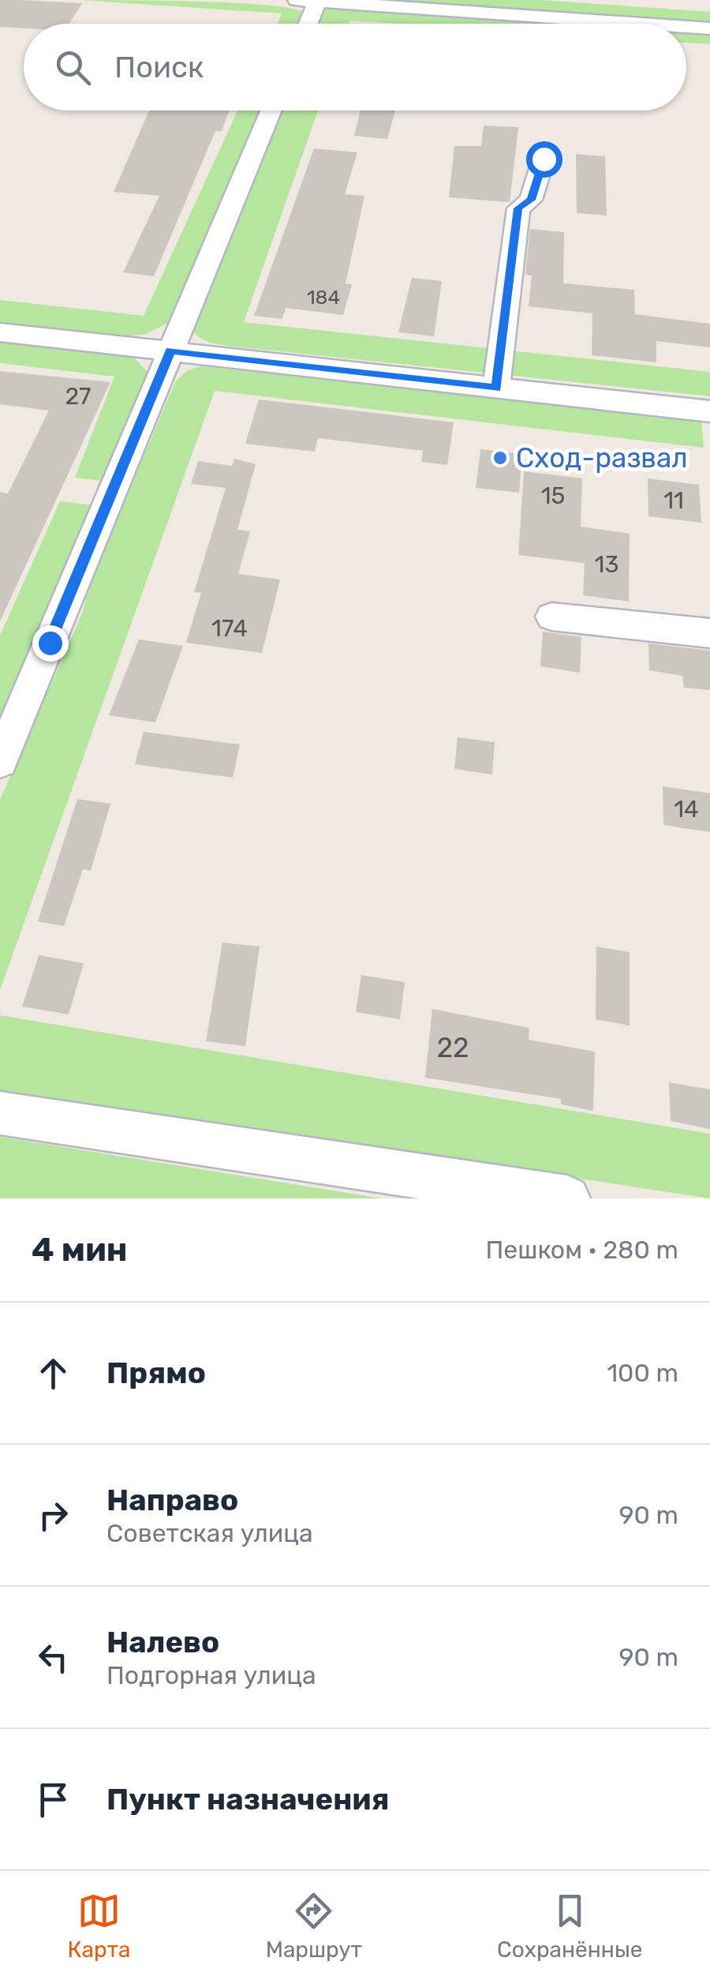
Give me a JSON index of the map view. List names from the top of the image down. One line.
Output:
{"places":["Сход-развал"],"house_numbers":["184","27","15","11","13","174","14","22"],"page":{"search":"Поиск","heading":["4 мин","Пешком · 280 m"],"list":[["Прямо","100 m"],["Направо","Советская улица","90 m"],["Налево","Подгорная улица","90 m"],"Пункт назначения"],"nav":["Карта","Маршрут","Сохранённые"]}}
